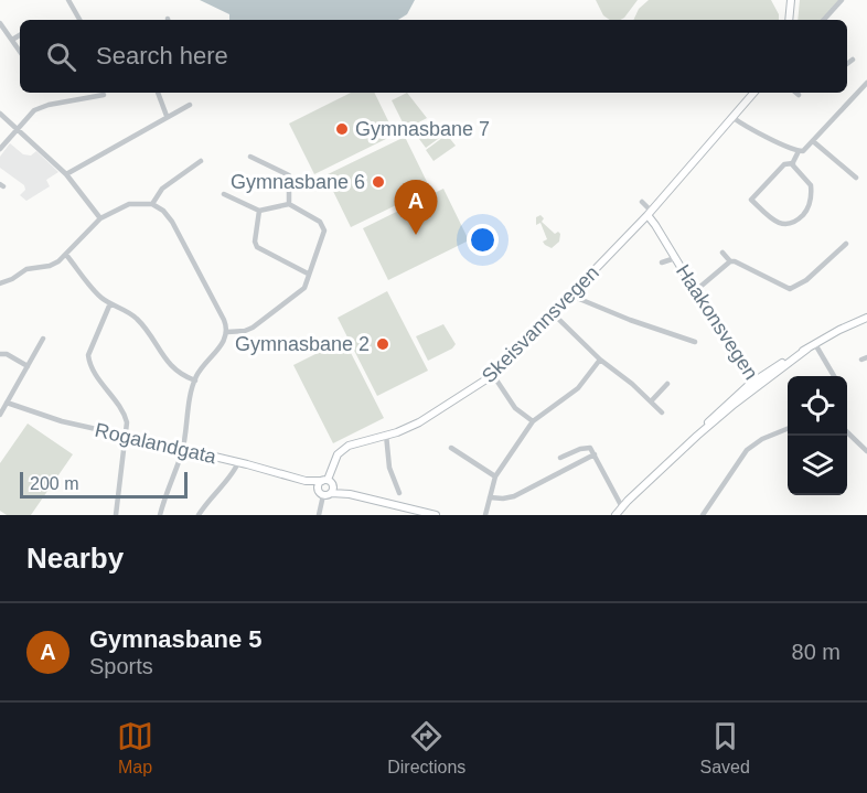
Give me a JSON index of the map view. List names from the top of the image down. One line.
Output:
{"streets":{"street":["Haakonsvegen","Skeisvannsvegen","Rogalandgata"]},"crossings":[["Haakonsvegen","Skeisvannsvegen"],["Skeisvannsvegen","Rogalandgata"]],"places":["Gymnasbane 7","Gymnasbane 6","Gymnasbane 2"],"scale_bar":"200 m","page":{"search":"Search here","pins":"A","scale":"200 m","heading":"Nearby","list":[{"mark":"A","name":"Gymnasbane 5","note":"Sports","value":"80 m"}],"nav":["Map","Directions","Saved"]}}
